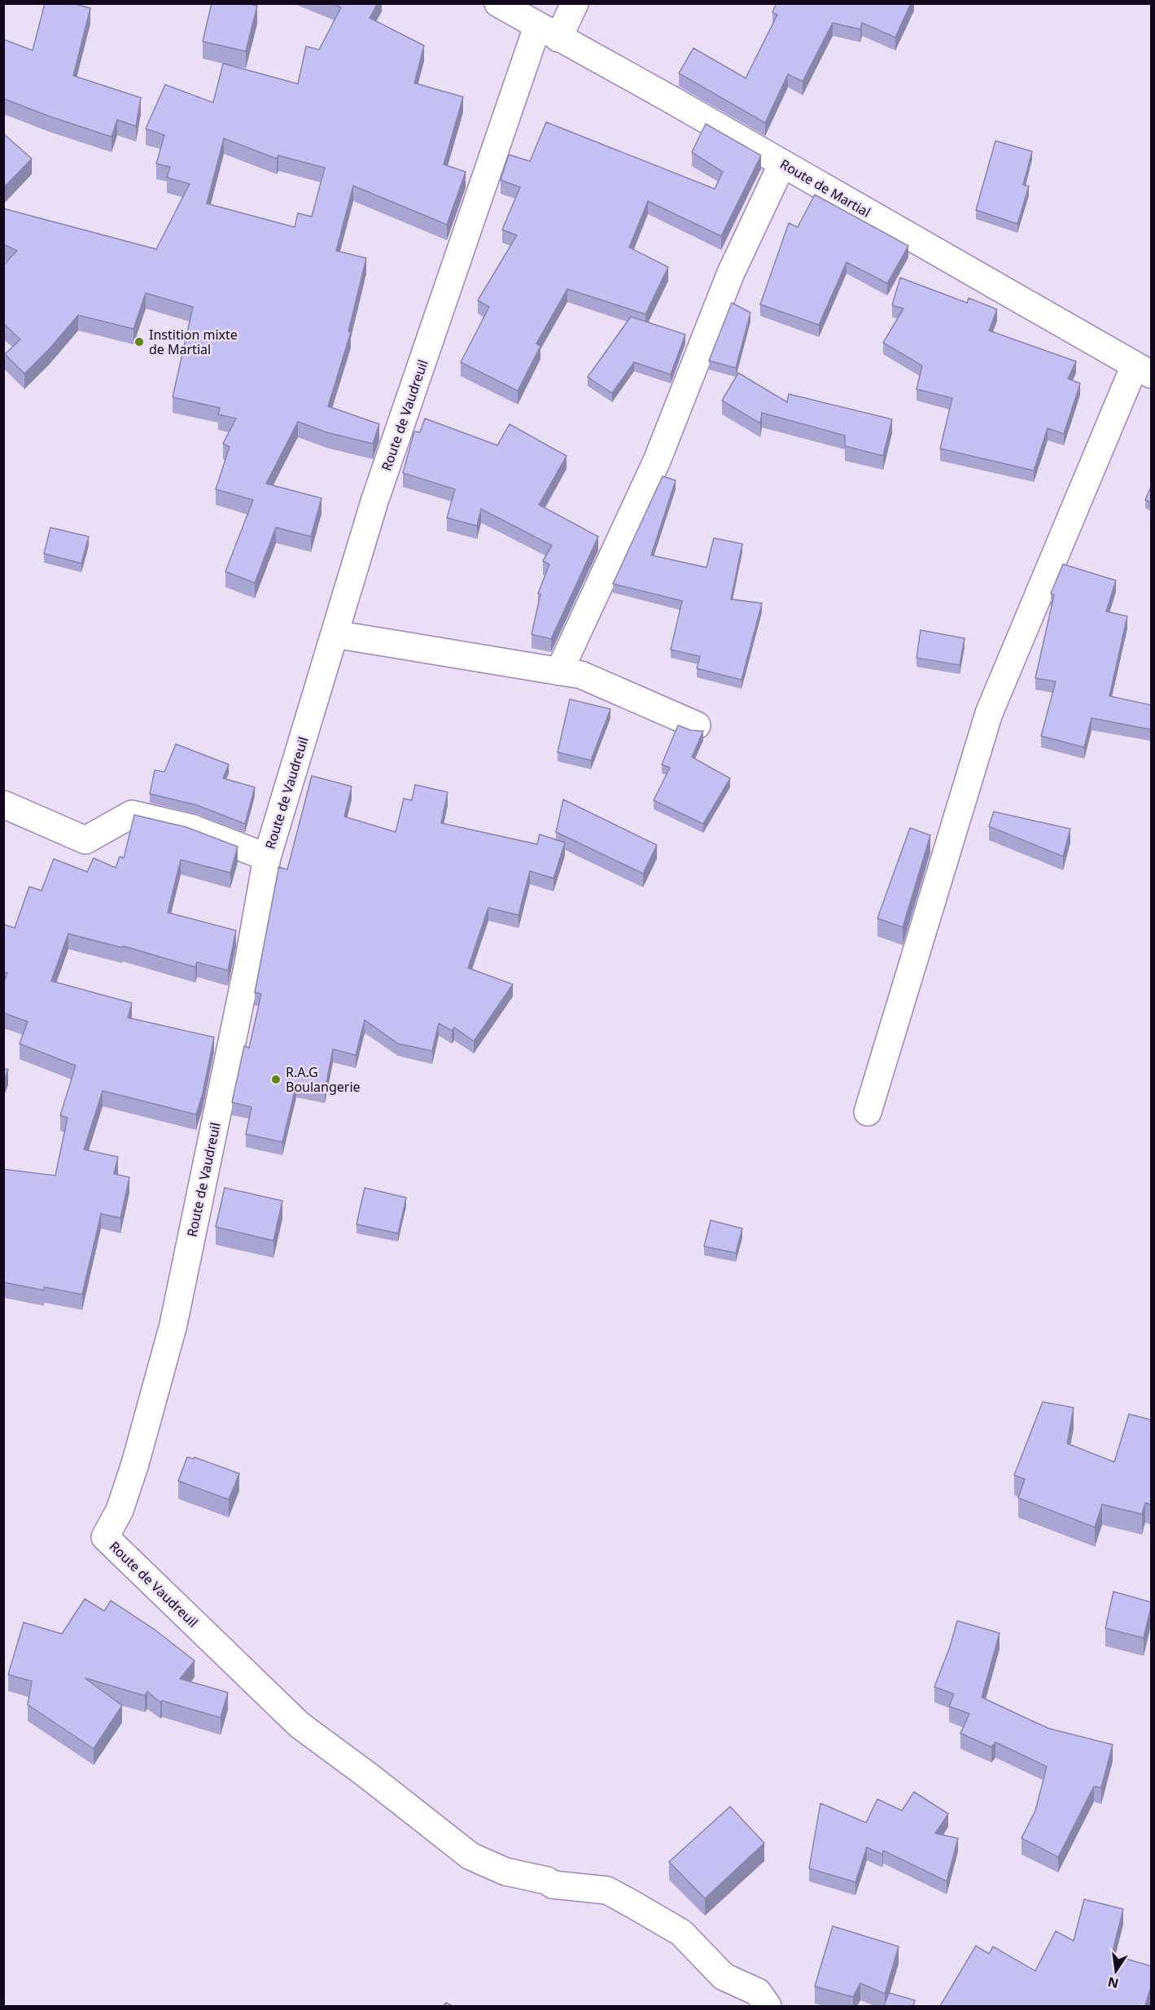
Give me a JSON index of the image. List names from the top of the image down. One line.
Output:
{"streets":{"street":["Route de Martial","Route de Vaudreuil"]},"crossings":[["Route de Martial","Route de Vaudreuil"]],"places":["Instition mixte de Martial","R.A.G Boulangerie"],"north":"bottom"}
